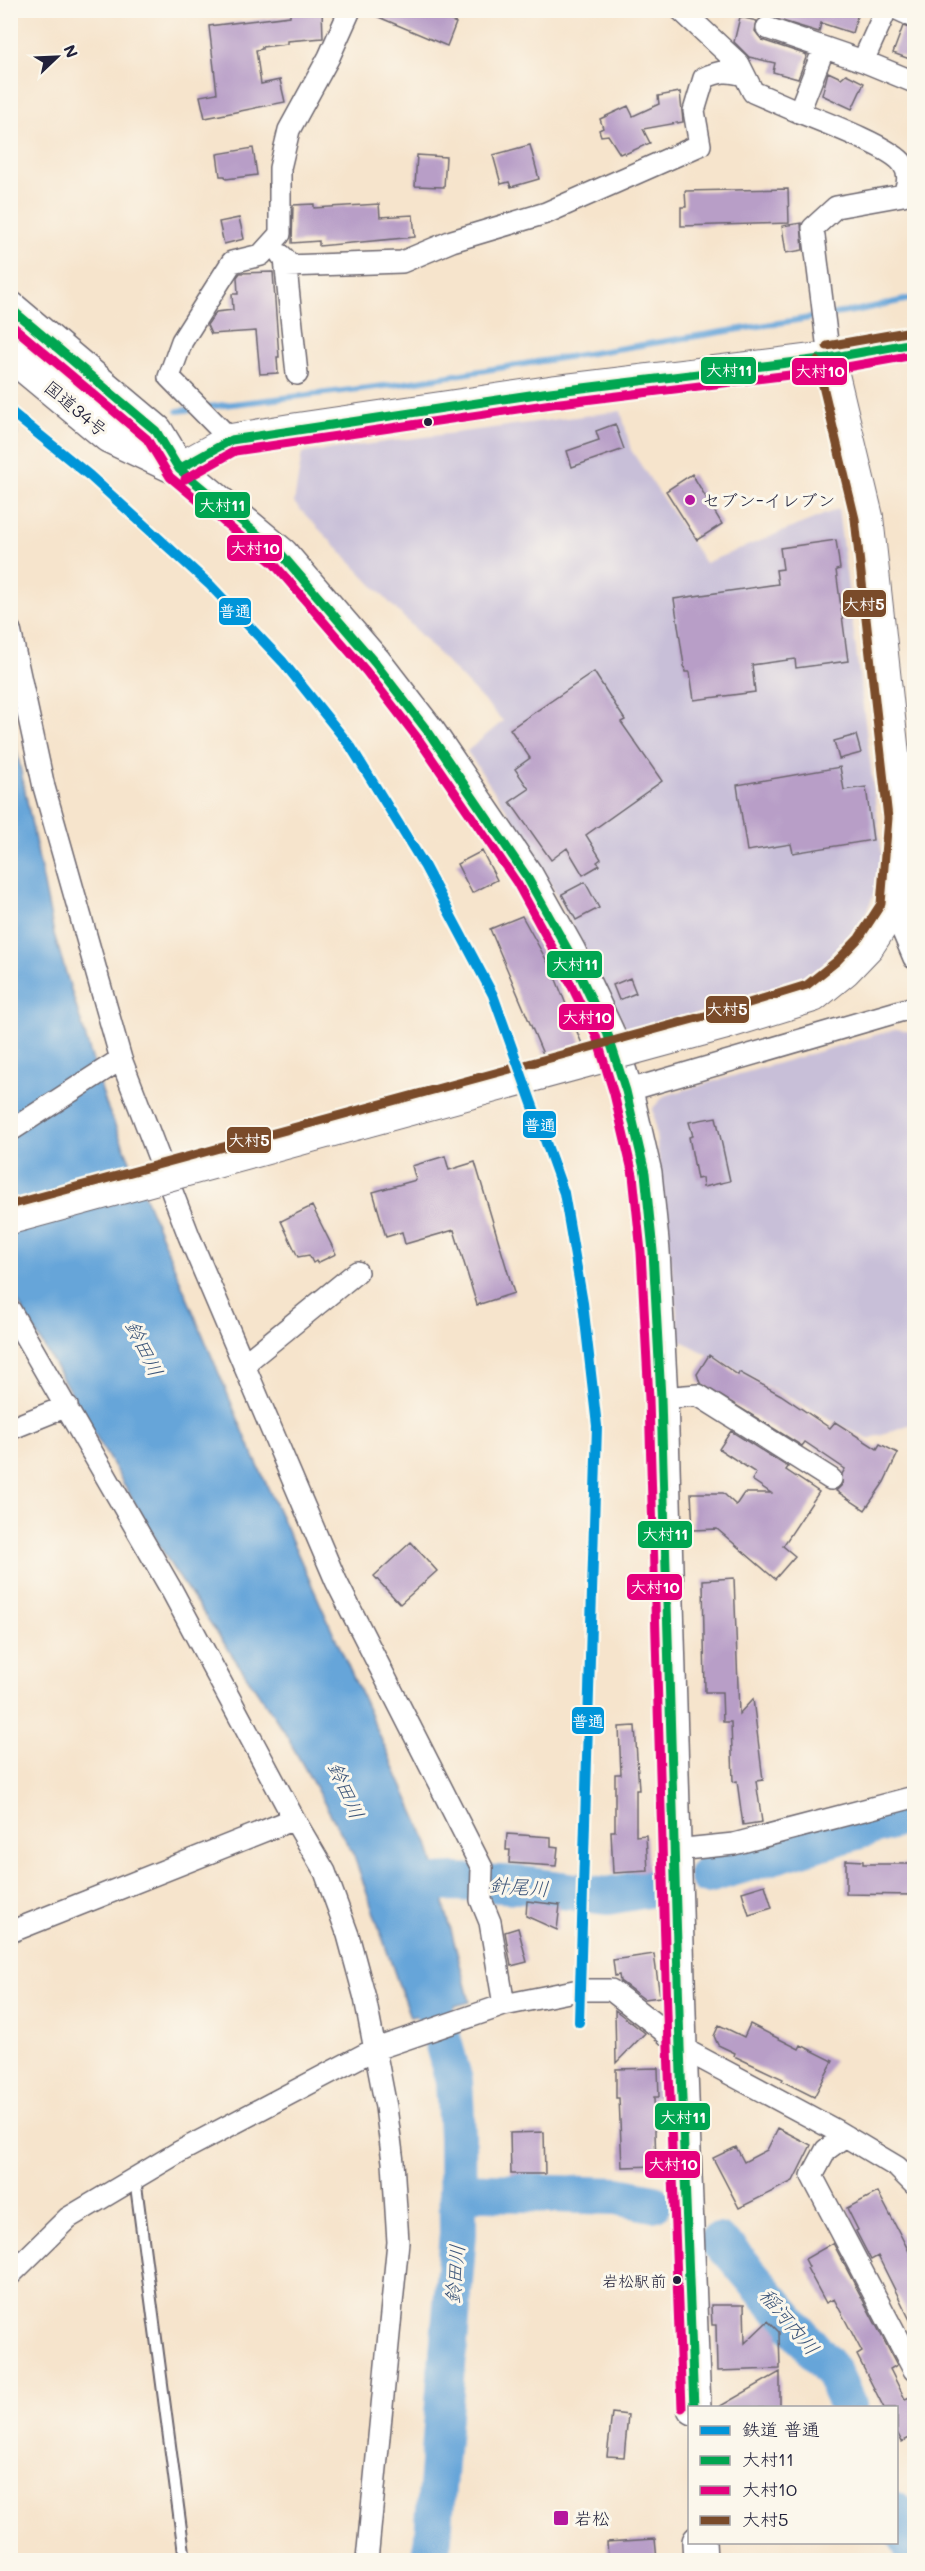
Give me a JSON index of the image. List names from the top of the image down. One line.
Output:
{"streets":{"highway":["国道34号"]},"water":["鈴田川","針尾川","稲河内川"],"places":{"other":["セブン-イレブン","岩松駅前"],"transit":["岩松"]},"lines":["transit line 大村11","transit line 大村10","transit line 大村5","rail line 普通"],"legend":["鉄道 普通","大村11","大村10","大村5"],"north":"top right"}
